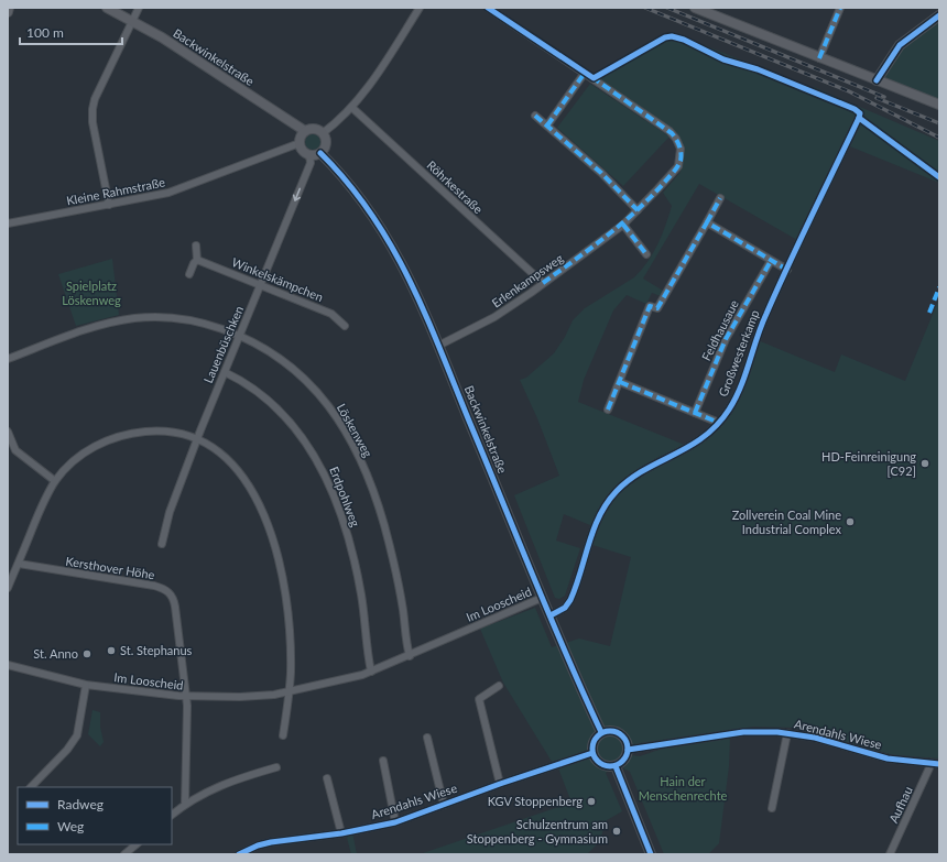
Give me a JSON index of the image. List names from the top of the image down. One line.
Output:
{"streets":{"main road":["Backwinkelstraße"],"street":["Röhrkestraße","Kleine Rahmstraße","Winkelskämpchen","Erlenkampsweg","Feldhausaue","Lauenbüschken","Großwesterkamp","Löskenweg","Erdpohlweg","Kersthover Höhe","Im Looscheid","Arendahls Wiese","Aufhau"]},"crossings":[["Backwinkelstraße","Kleine Rahmstraße"],["Backwinkelstraße","Erlenkampsweg"],["Backwinkelstraße","Lauenbüschken"],["Backwinkelstraße","Großwesterkamp"],["Backwinkelstraße","Im Looscheid"],["Backwinkelstraße","Arendahls Wiese"],["Röhrkestraße","Erlenkampsweg"],["Kleine Rahmstraße","Lauenbüschken"],["Winkelskämpchen","Lauenbüschken"],["Lauenbüschken","Löskenweg"],["Lauenbüschken","Erdpohlweg"],["Löskenweg","Im Looscheid"],["Erdpohlweg","Im Looscheid"],["Kersthover Höhe","Im Looscheid"],["Arendahls Wiese","Aufhau"]],"parks":["Spielplatz Löskenweg","Hain der Menschenrechte"],"places":["HD-Feinreinigung [C92]","Zollverein Coal Mine Industrial Complex","St. Stephanus","St. Anno","KGV Stoppenberg","Schulzentrum am Stoppenberg - Gymnasium"],"legend":["Radweg","Weg"],"scale_bar":"100 m"}
